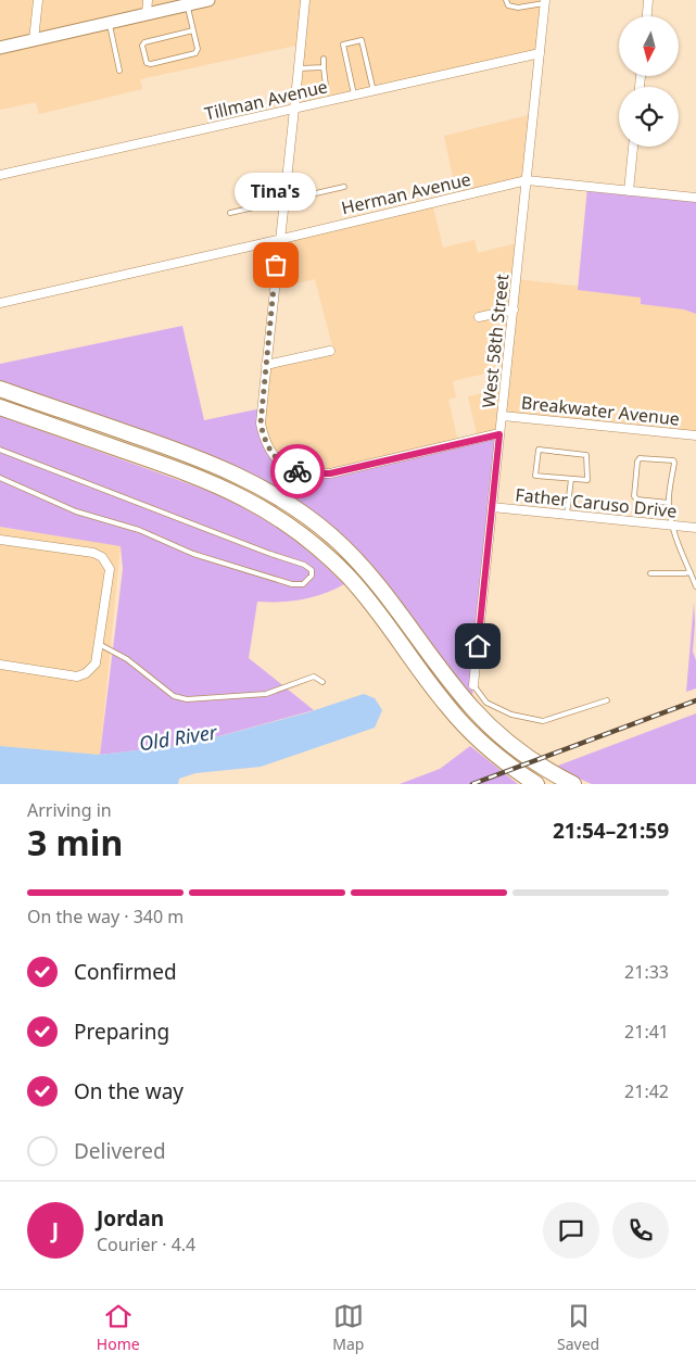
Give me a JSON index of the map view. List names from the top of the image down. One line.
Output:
{"streets":{"street":["Tillman Avenue","Herman Avenue","West 58th Street","Breakwater Avenue","Father Caruso Drive"]},"crossings":[["Tillman Avenue","West 58th Street"],["Herman Avenue","West 58th Street"],["West 58th Street","Breakwater Avenue"],["West 58th Street","Father Caruso Drive"]],"water":["Old River"],"places":["Tina's"],"north":"bottom","page":{"bubble":"Tina's","heading":["3 min","Arriving in","21:54–21:59"],"panel":["Jordan","Courier · 4.4"],"bar":"On the way · 340 m","list":[["Confirmed","21:33"],["Preparing","21:41"],["On the way","21:42"],"Delivered"],"round":"J","tabs":["Home","Map","Saved"]}}
